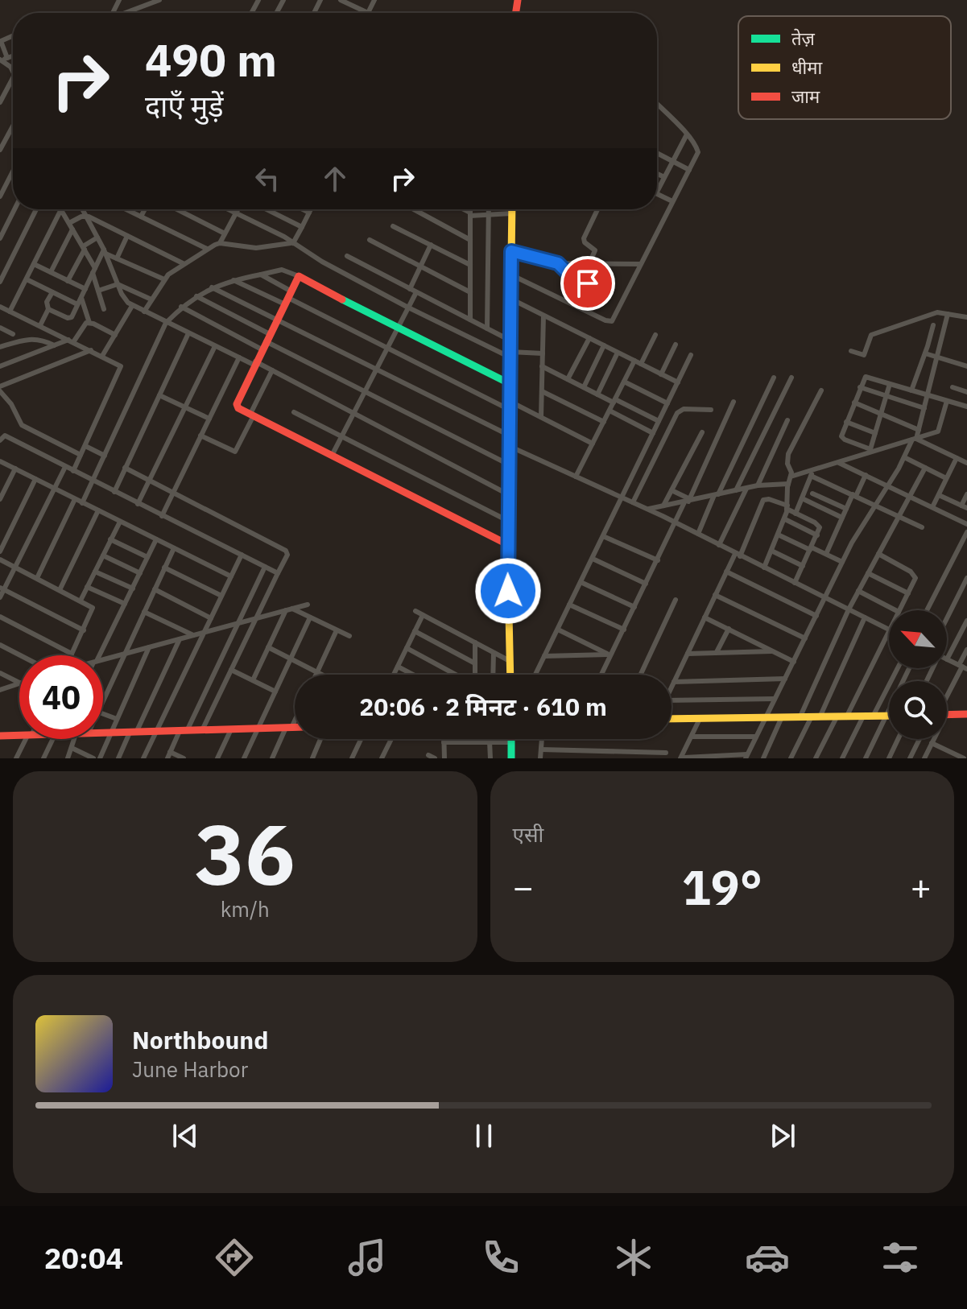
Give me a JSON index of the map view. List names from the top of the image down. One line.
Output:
{"legend":["तेज़","धीमा","जाम"],"north":"top left","page":{"turn":["490 m","दाएँ मुड़ें"],"limit":"40","trip":"20:06 · 2 मिनट · 610 m","tile":[["36","km/h"],"एसी"],"heat":["−","19°","+"],"song":["Northbound","June Harbor"],"tabs":"20:04"}}
